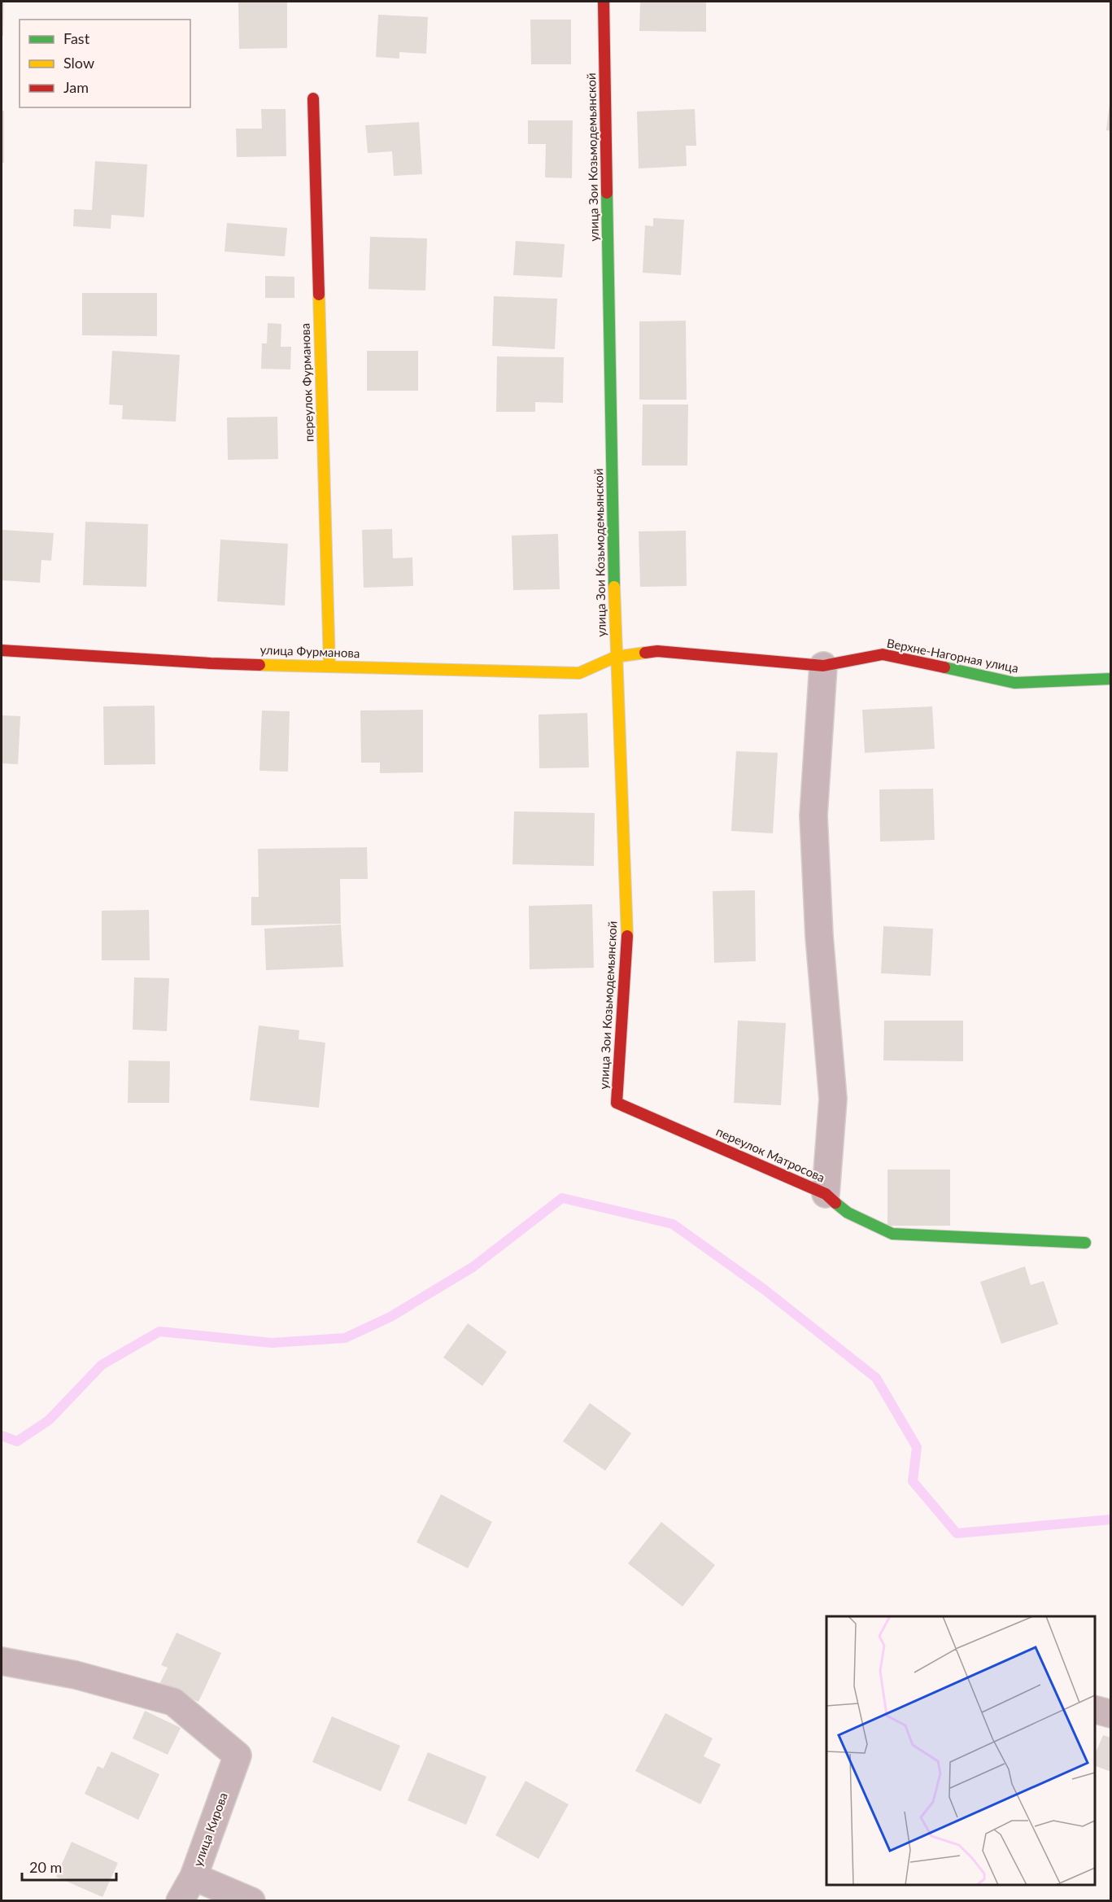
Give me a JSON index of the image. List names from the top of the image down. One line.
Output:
{"streets":{"street":["улица Зои Козьмодемьянской","переулок Фурманова","улица Фурманова","Верхне-Нагорная улица","переулок Матросова","улица Кирова"]},"crossings":[["улица Зои Козьмодемьянской","улица Фурманова"],["улица Зои Козьмодемьянской","Верхне-Нагорная улица"],["улица Зои Козьмодемьянской","переулок Матросова"],["переулок Фурманова","улица Фурманова"],["улица Фурманова","Верхне-Нагорная улица"]],"legend":["Fast","Slow","Jam"],"scale_bar":"20 m"}
